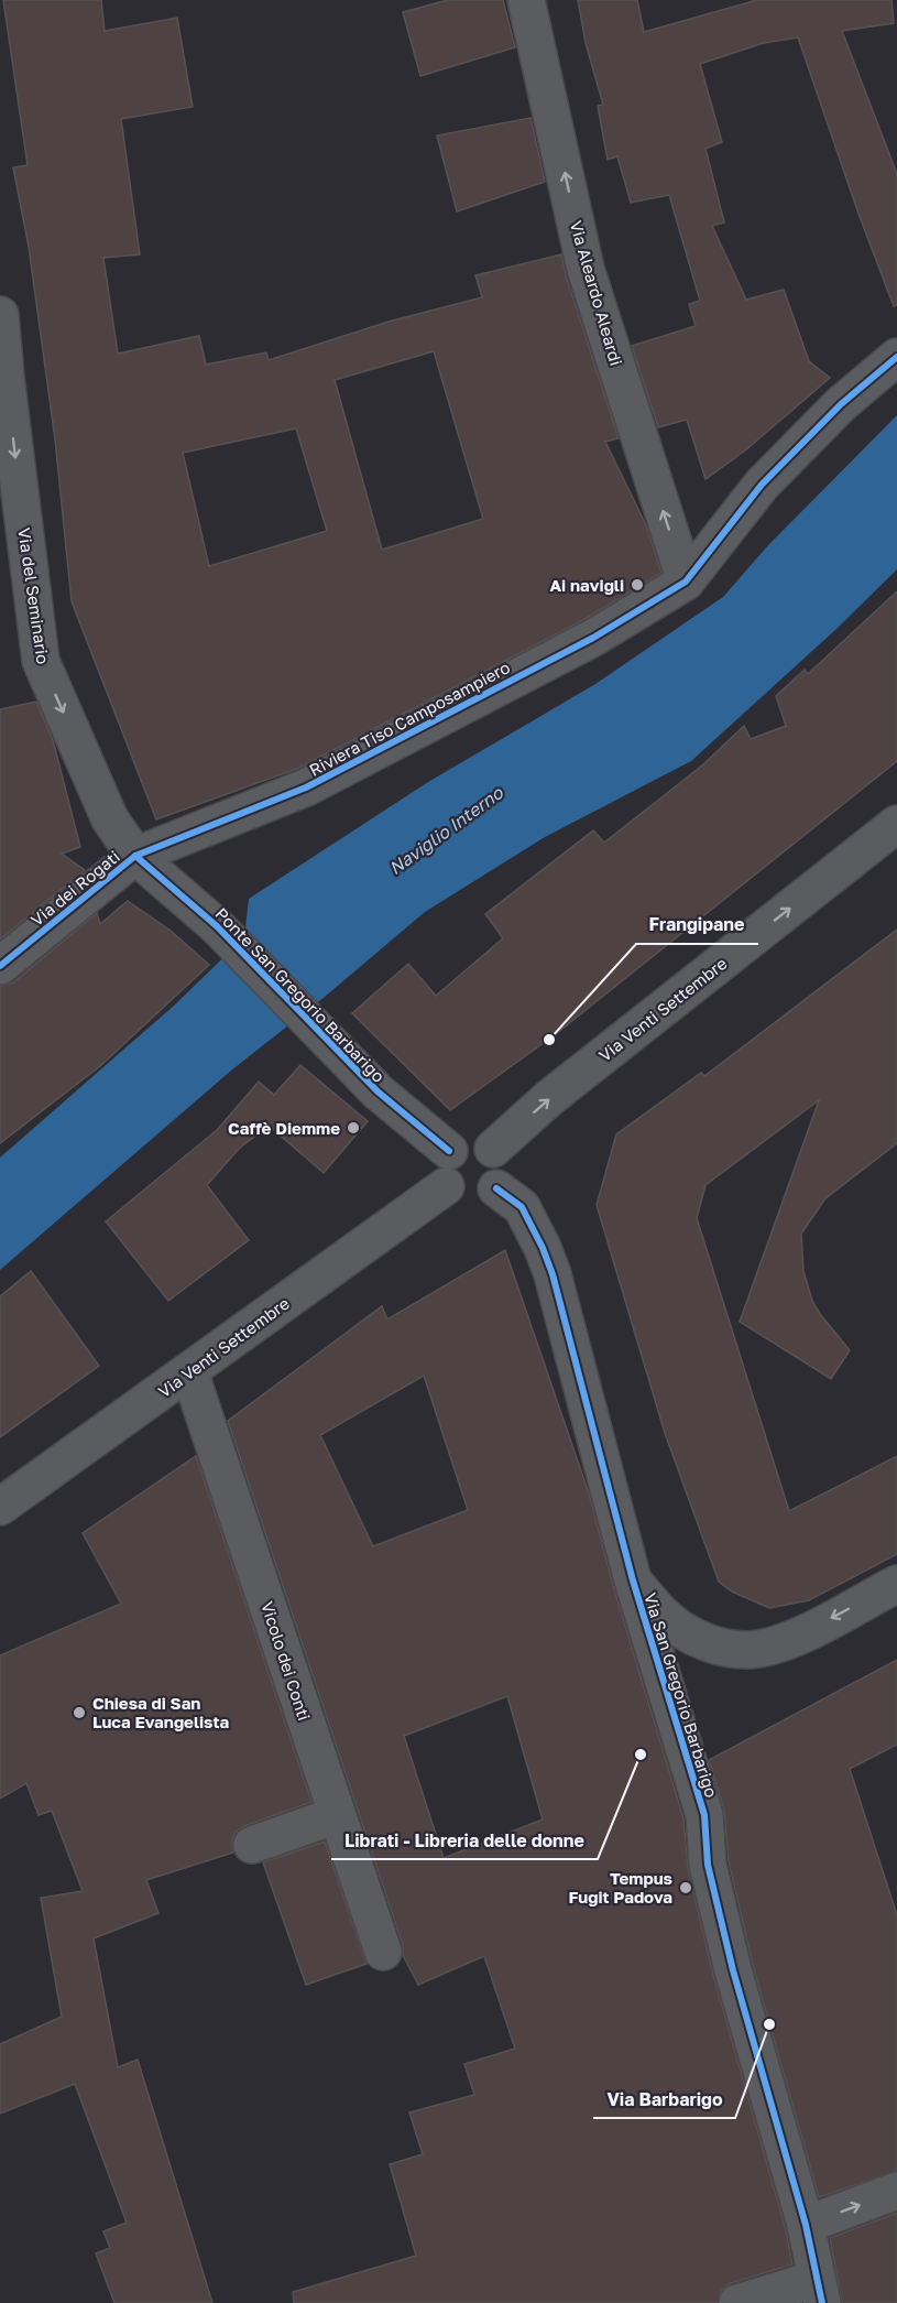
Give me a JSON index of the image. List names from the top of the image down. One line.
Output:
{"streets":{"street":["Via Aleardo Aleardi","Via del Seminario","Riviera Tiso Camposampiero","Via dei Rogati","Ponte San Gregorio Barbarigo","Via Venti Settembre","Vicolo dei Conti","Via San Gregorio Barbarigo"]},"crossings":[["Via Aleardo Aleardi","Riviera Tiso Camposampiero"],["Via del Seminario","Riviera Tiso Camposampiero"],["Via del Seminario","Via dei Rogati"],["Via del Seminario","Ponte San Gregorio Barbarigo"],["Riviera Tiso Camposampiero","Via dei Rogati"],["Riviera Tiso Camposampiero","Ponte San Gregorio Barbarigo"],["Via dei Rogati","Ponte San Gregorio Barbarigo"],["Ponte San Gregorio Barbarigo","Via Venti Settembre"],["Ponte San Gregorio Barbarigo","Via San Gregorio Barbarigo"],["Via Venti Settembre","Vicolo dei Conti"],["Via Venti Settembre","Via San Gregorio Barbarigo"]],"one_way":["Via Aleardo Aleardi","Via del Seminario","Via Venti Settembre"],"water":["Naviglio Interno"],"places":["Ai navigli","Frangipane","Caffè Diemme","Chiesa di San Luca Evangelista","Librati - Libreria delle donne","Tempus Fugit Padova","Via Barbarigo"]}
